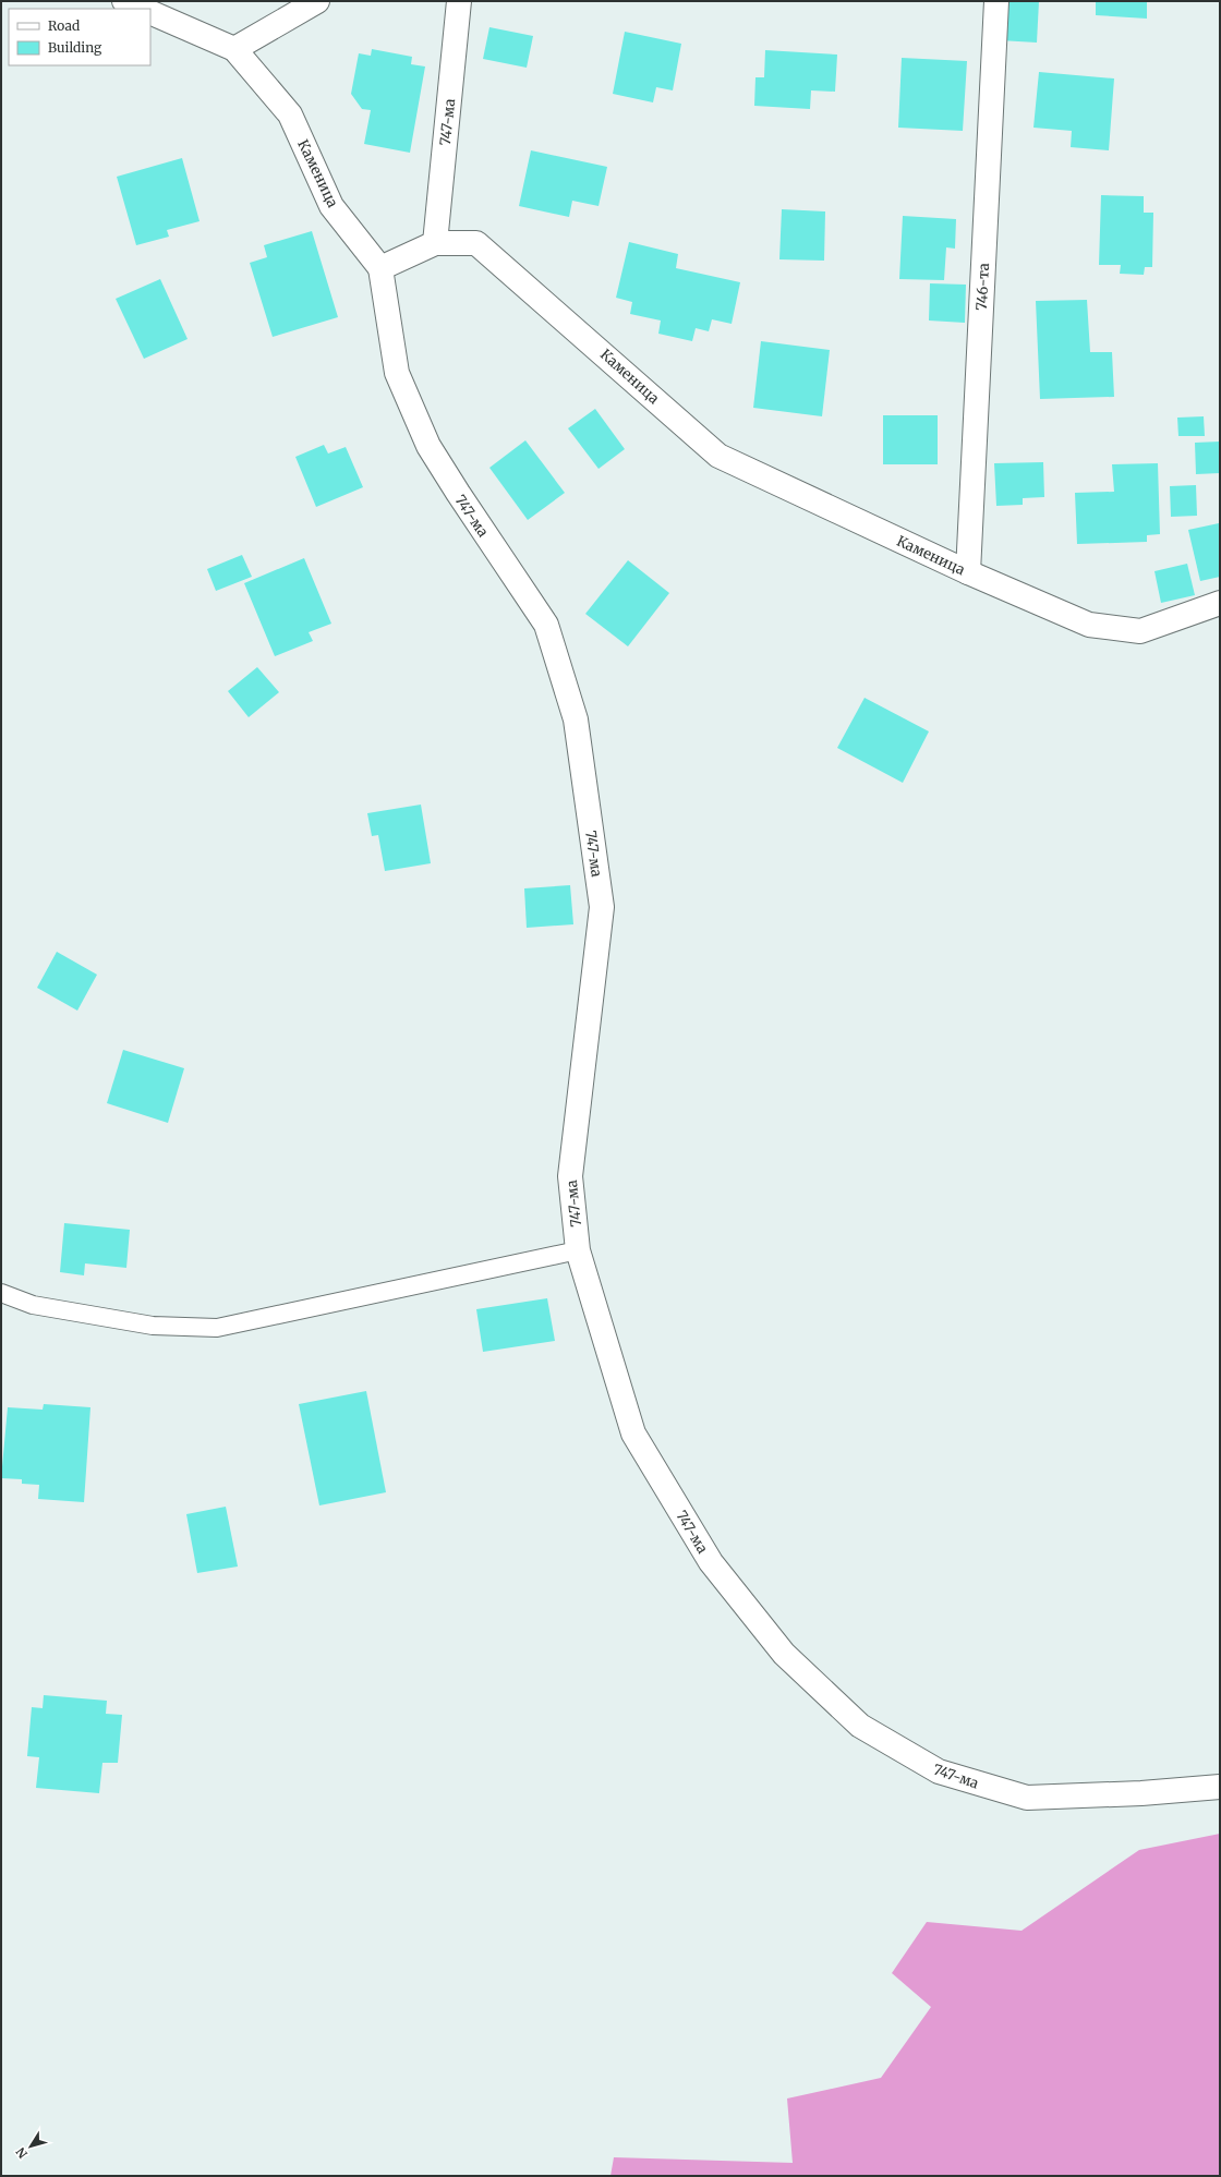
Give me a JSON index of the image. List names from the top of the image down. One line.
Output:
{"streets":{"street":["747-ма","Каменица","746-та"]},"crossings":[["747-ма","Каменица"],["Каменица","746-та"]],"legend":["Road","Building"],"north":"bottom left"}
